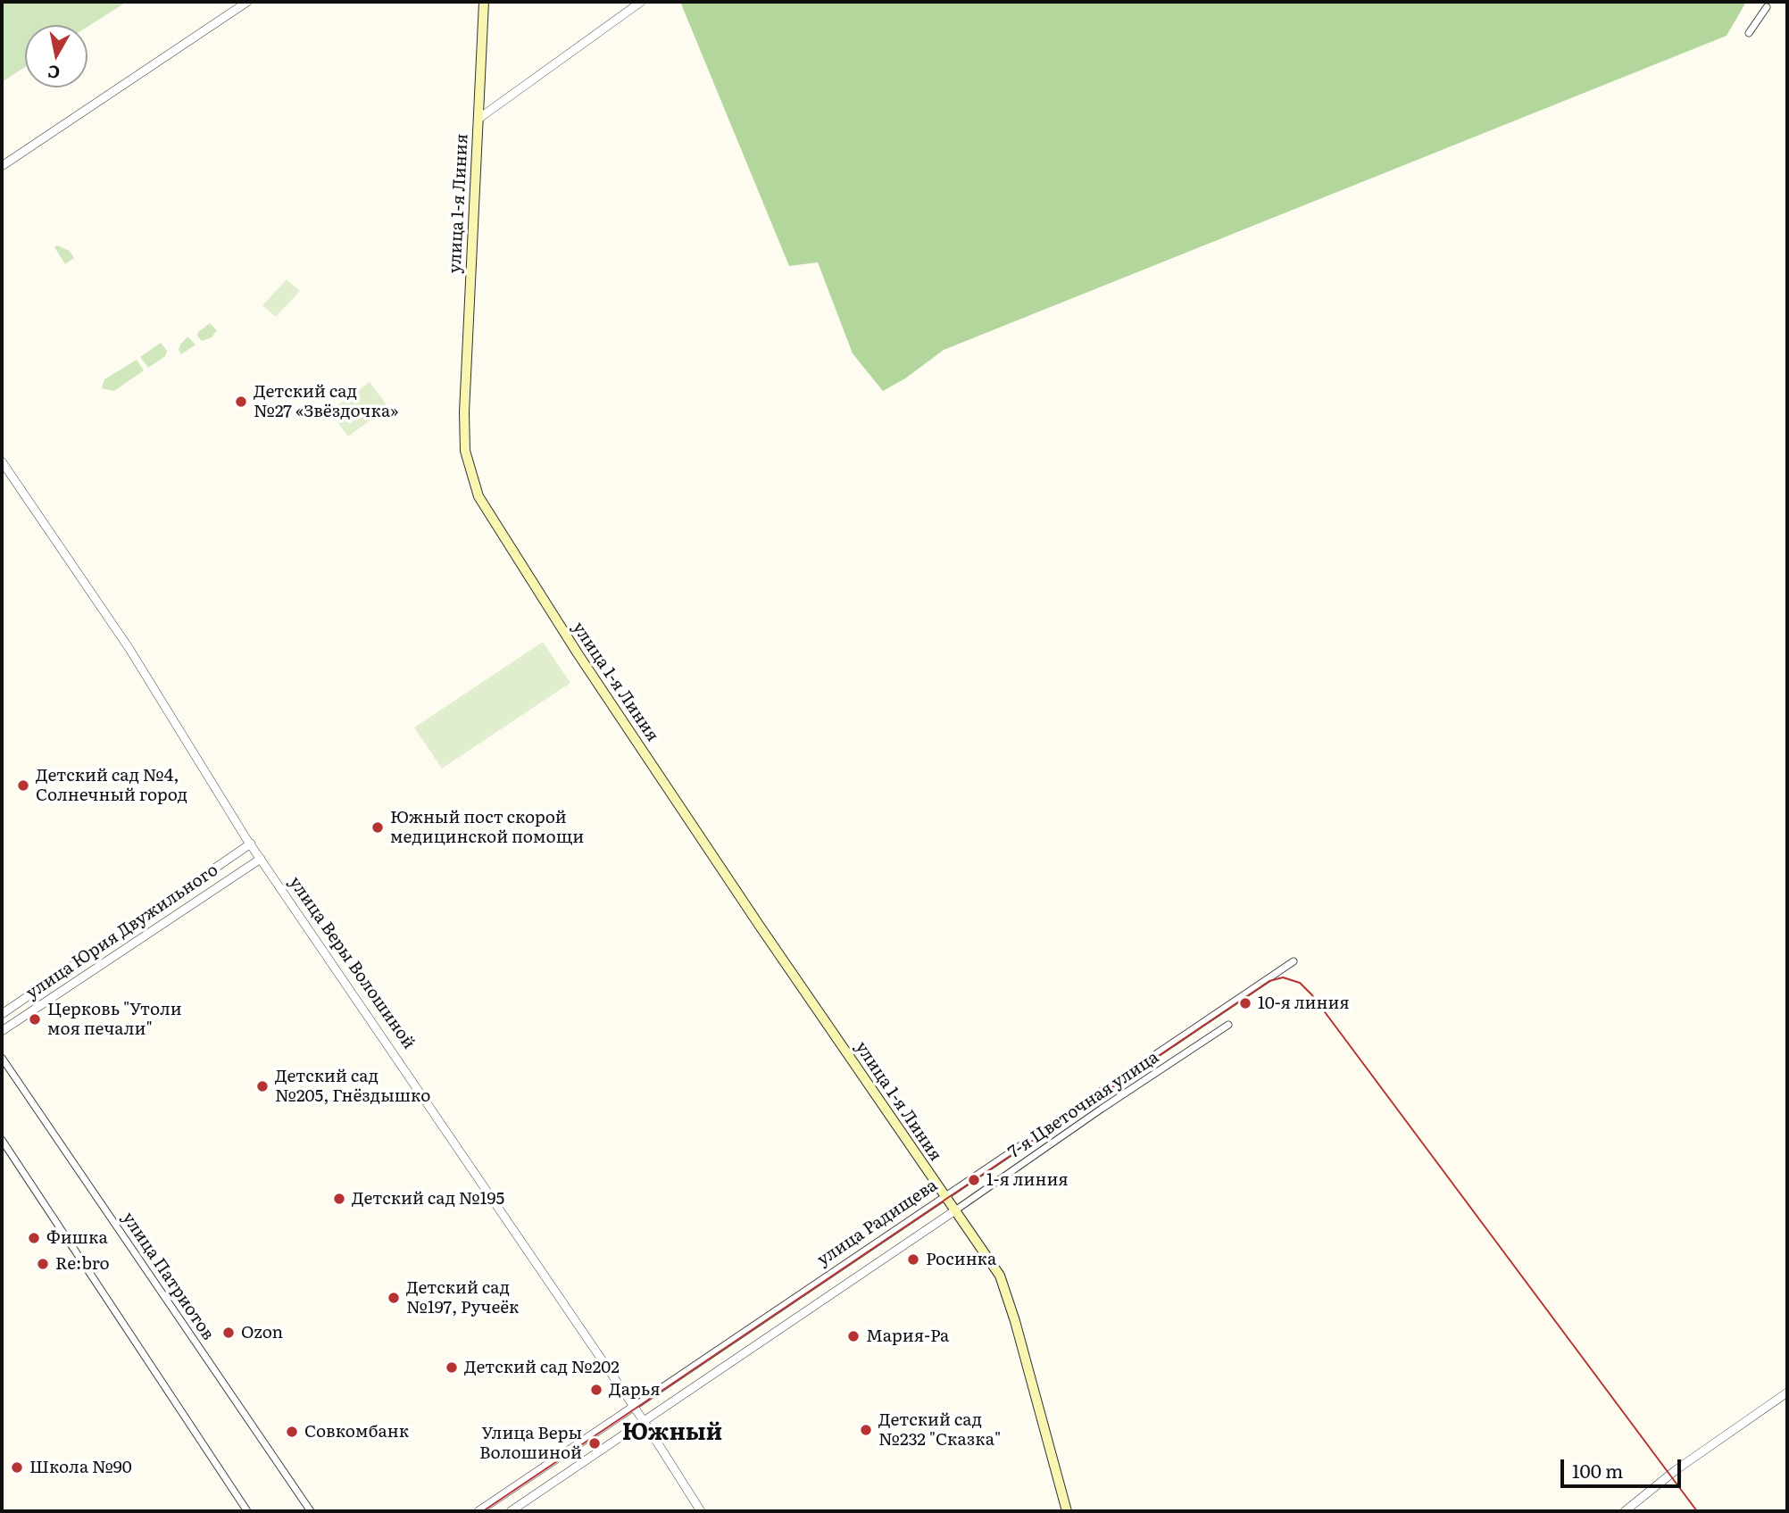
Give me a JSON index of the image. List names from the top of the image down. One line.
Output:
{"streets":{"main road":["улица 1-я Линия"],"street":["улица Юрия Двужильного","улица Веры Волошиной","7-я Цветочная улица","улица Радищева","улица Патриотов"]},"crossings":[["улица 1-я Линия","7-я Цветочная улица"],["улица 1-я Линия","улица Радищева"],["улица Юрия Двужильного","улица Веры Волошиной"],["улица Веры Волошиной","улица Радищева"],["7-я Цветочная улица","улица Радищева"]],"districts":["Южный"],"places":["Детский сад №27 «Звёздочка»","Детский сад №4, Солнечный город","Южный пост скорой медицинской помощи","10-я линия","Церковь \"Утоли моя печали\"","Детский сад №205, Гнёздышко","1-я линия","Детский сад №195","Фишка","Росинка","Re:bro","Детский сад №197, Ручеёк","Ozon","Мария-Ра","Детский сад №202","Дарья","Детский сад №232 \"Сказка\"","Совкомбанк","Улица Веры Волошиной","Школа №90"],"scale_bar":"100 m","north":"bottom"}
